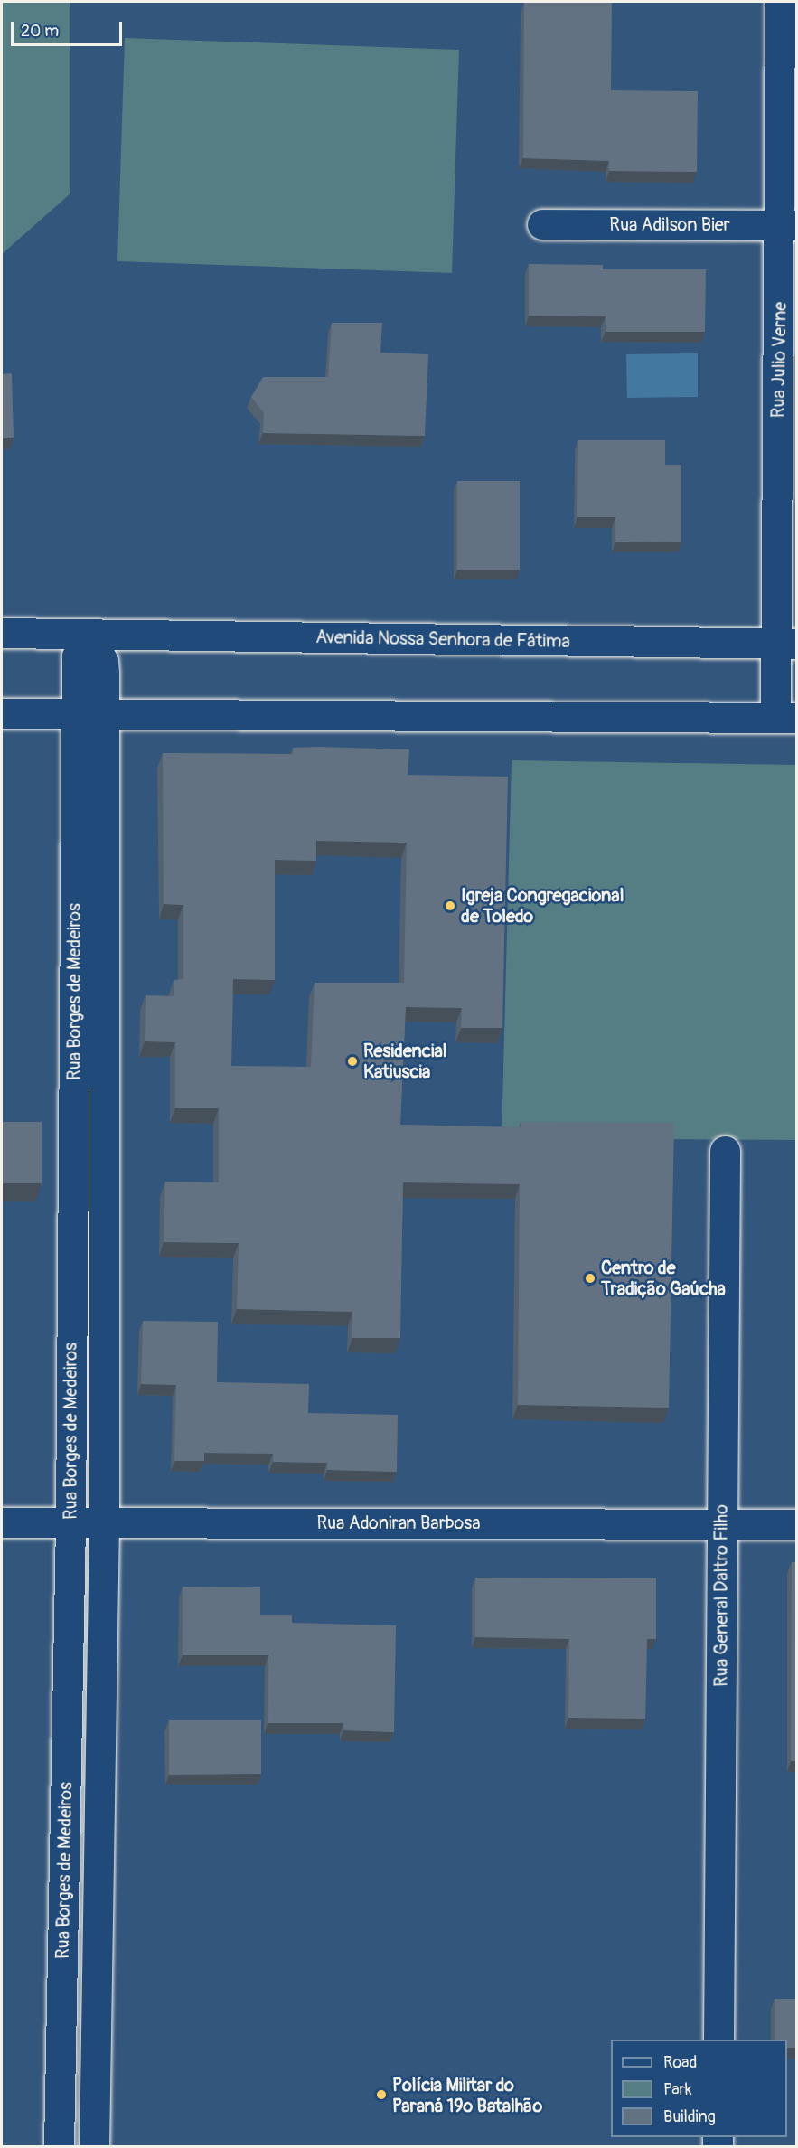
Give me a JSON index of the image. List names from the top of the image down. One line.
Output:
{"streets":{"street":["Rua Adilson Bier","Rua Julio Verne","Avenida Nossa Senhora de Fátima","Rua Borges de Medeiros","Rua Adoniran Barbosa","Rua General Daltro Filho"]},"crossings":[["Rua Adilson Bier","Rua Julio Verne"],["Rua Julio Verne","Avenida Nossa Senhora de Fátima"],["Rua Borges de Medeiros","Rua Adoniran Barbosa"],["Rua Adoniran Barbosa","Rua General Daltro Filho"]],"places":["Igreja Congregacional de Toledo","Residencial Katiuscia","Centro de Tradição Gaúcha","Polícia Militar do Paraná 19º Batalhão"],"legend":["Road","Park","Building"],"scale_bar":"20 m"}
